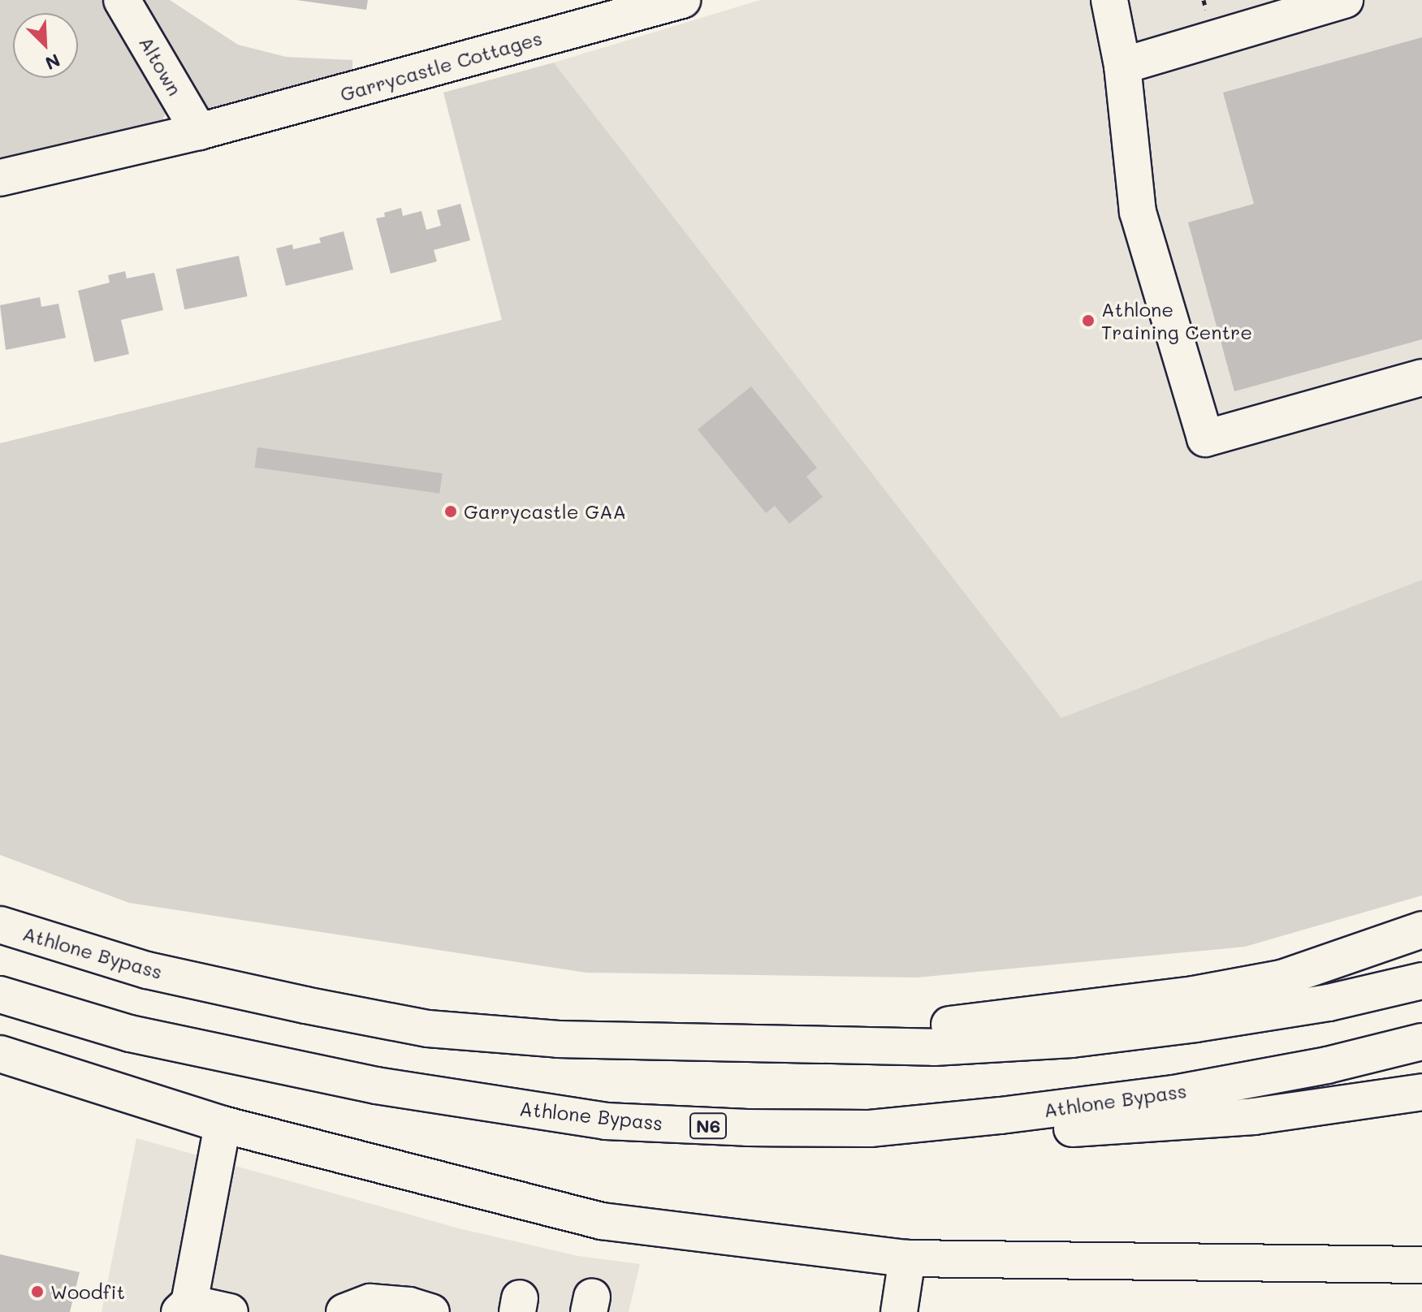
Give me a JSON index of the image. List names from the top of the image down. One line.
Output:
{"streets":{"main road":["Altown","Garrycastle Cottages","Athlone Bypass","N6"]},"crossings":[["Altown","Garrycastle Cottages"],["Athlone Bypass","N6"]],"places":["Athlone Training Centre","Garrycastle GAA","Woodfit"],"north":"bottom right"}
